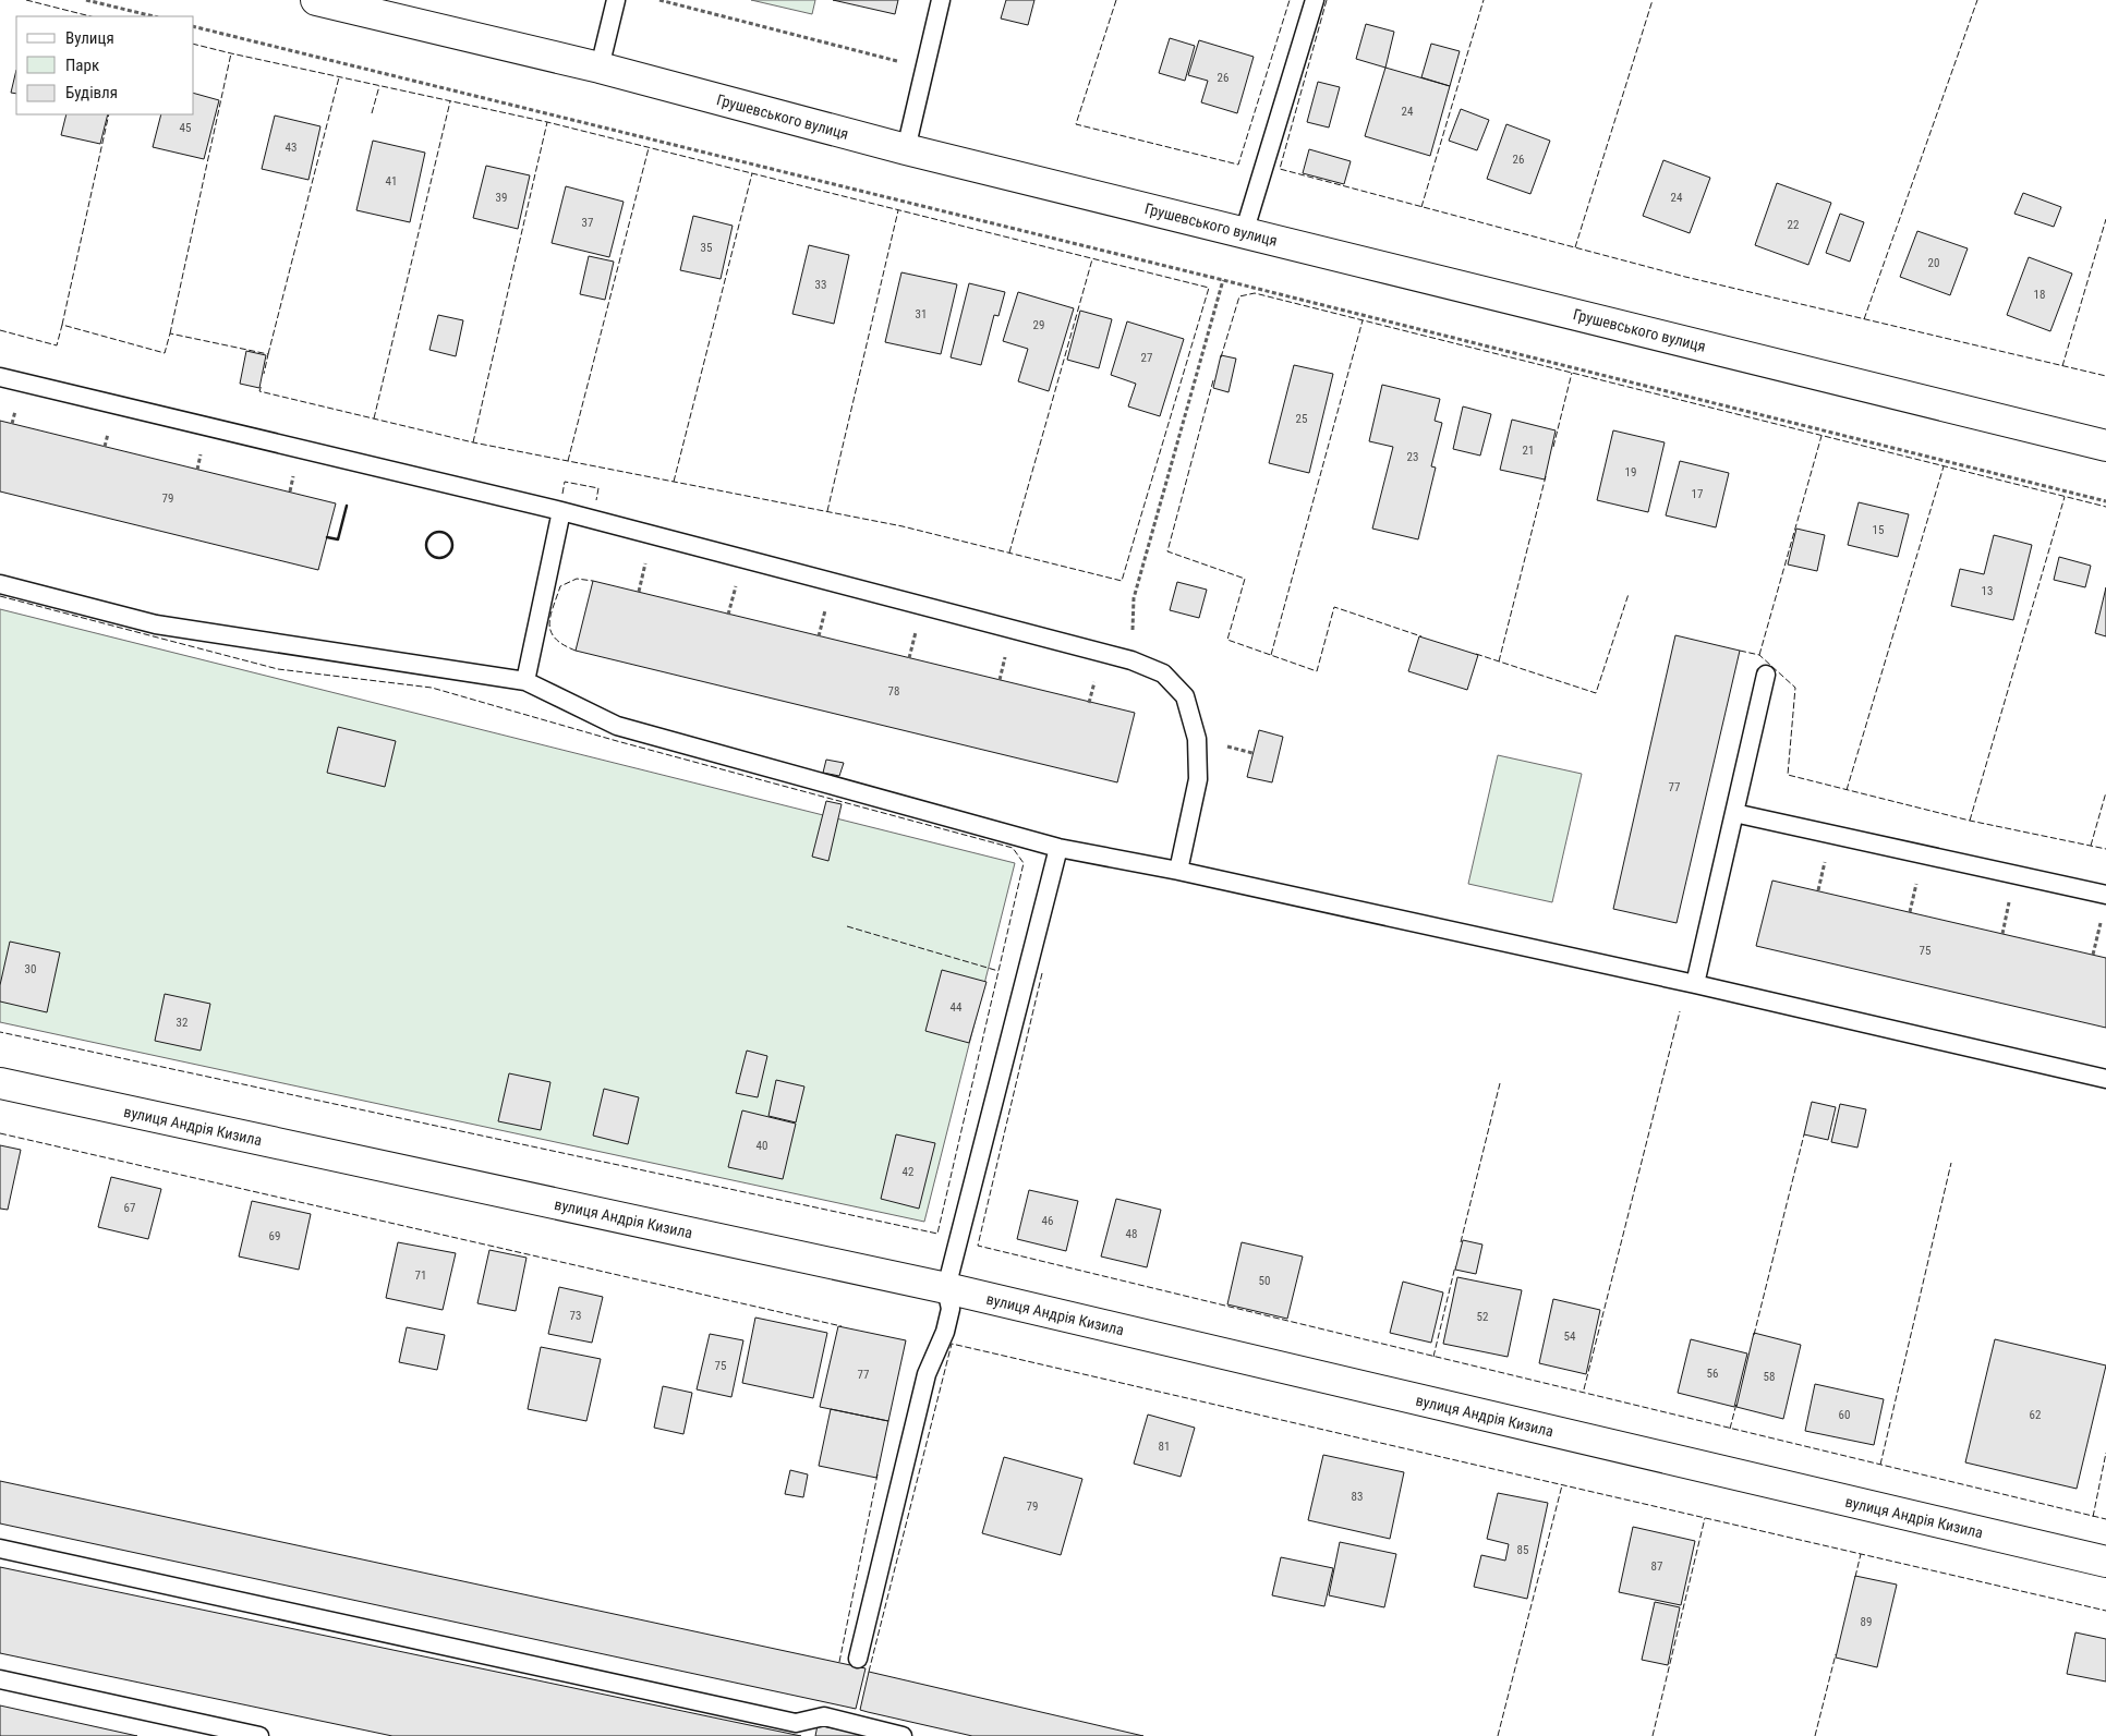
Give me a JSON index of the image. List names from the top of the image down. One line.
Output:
{"streets":{"street":["Грушевського вулиця","вулиця Андрія Кизила"]},"house_numbers":["26","24","45","43","26","41","39","24","37","22","35","20","33","18","31","29","27","25","21","23","19","17","79","15","13","78","77","75","30","44","32","40","42","67","46","48","69","71","50","73","52","54","75","56","77","58","60","62","81","83","79","85","87","89"],"legend":["Вулиця","Парк","Будівля"]}
